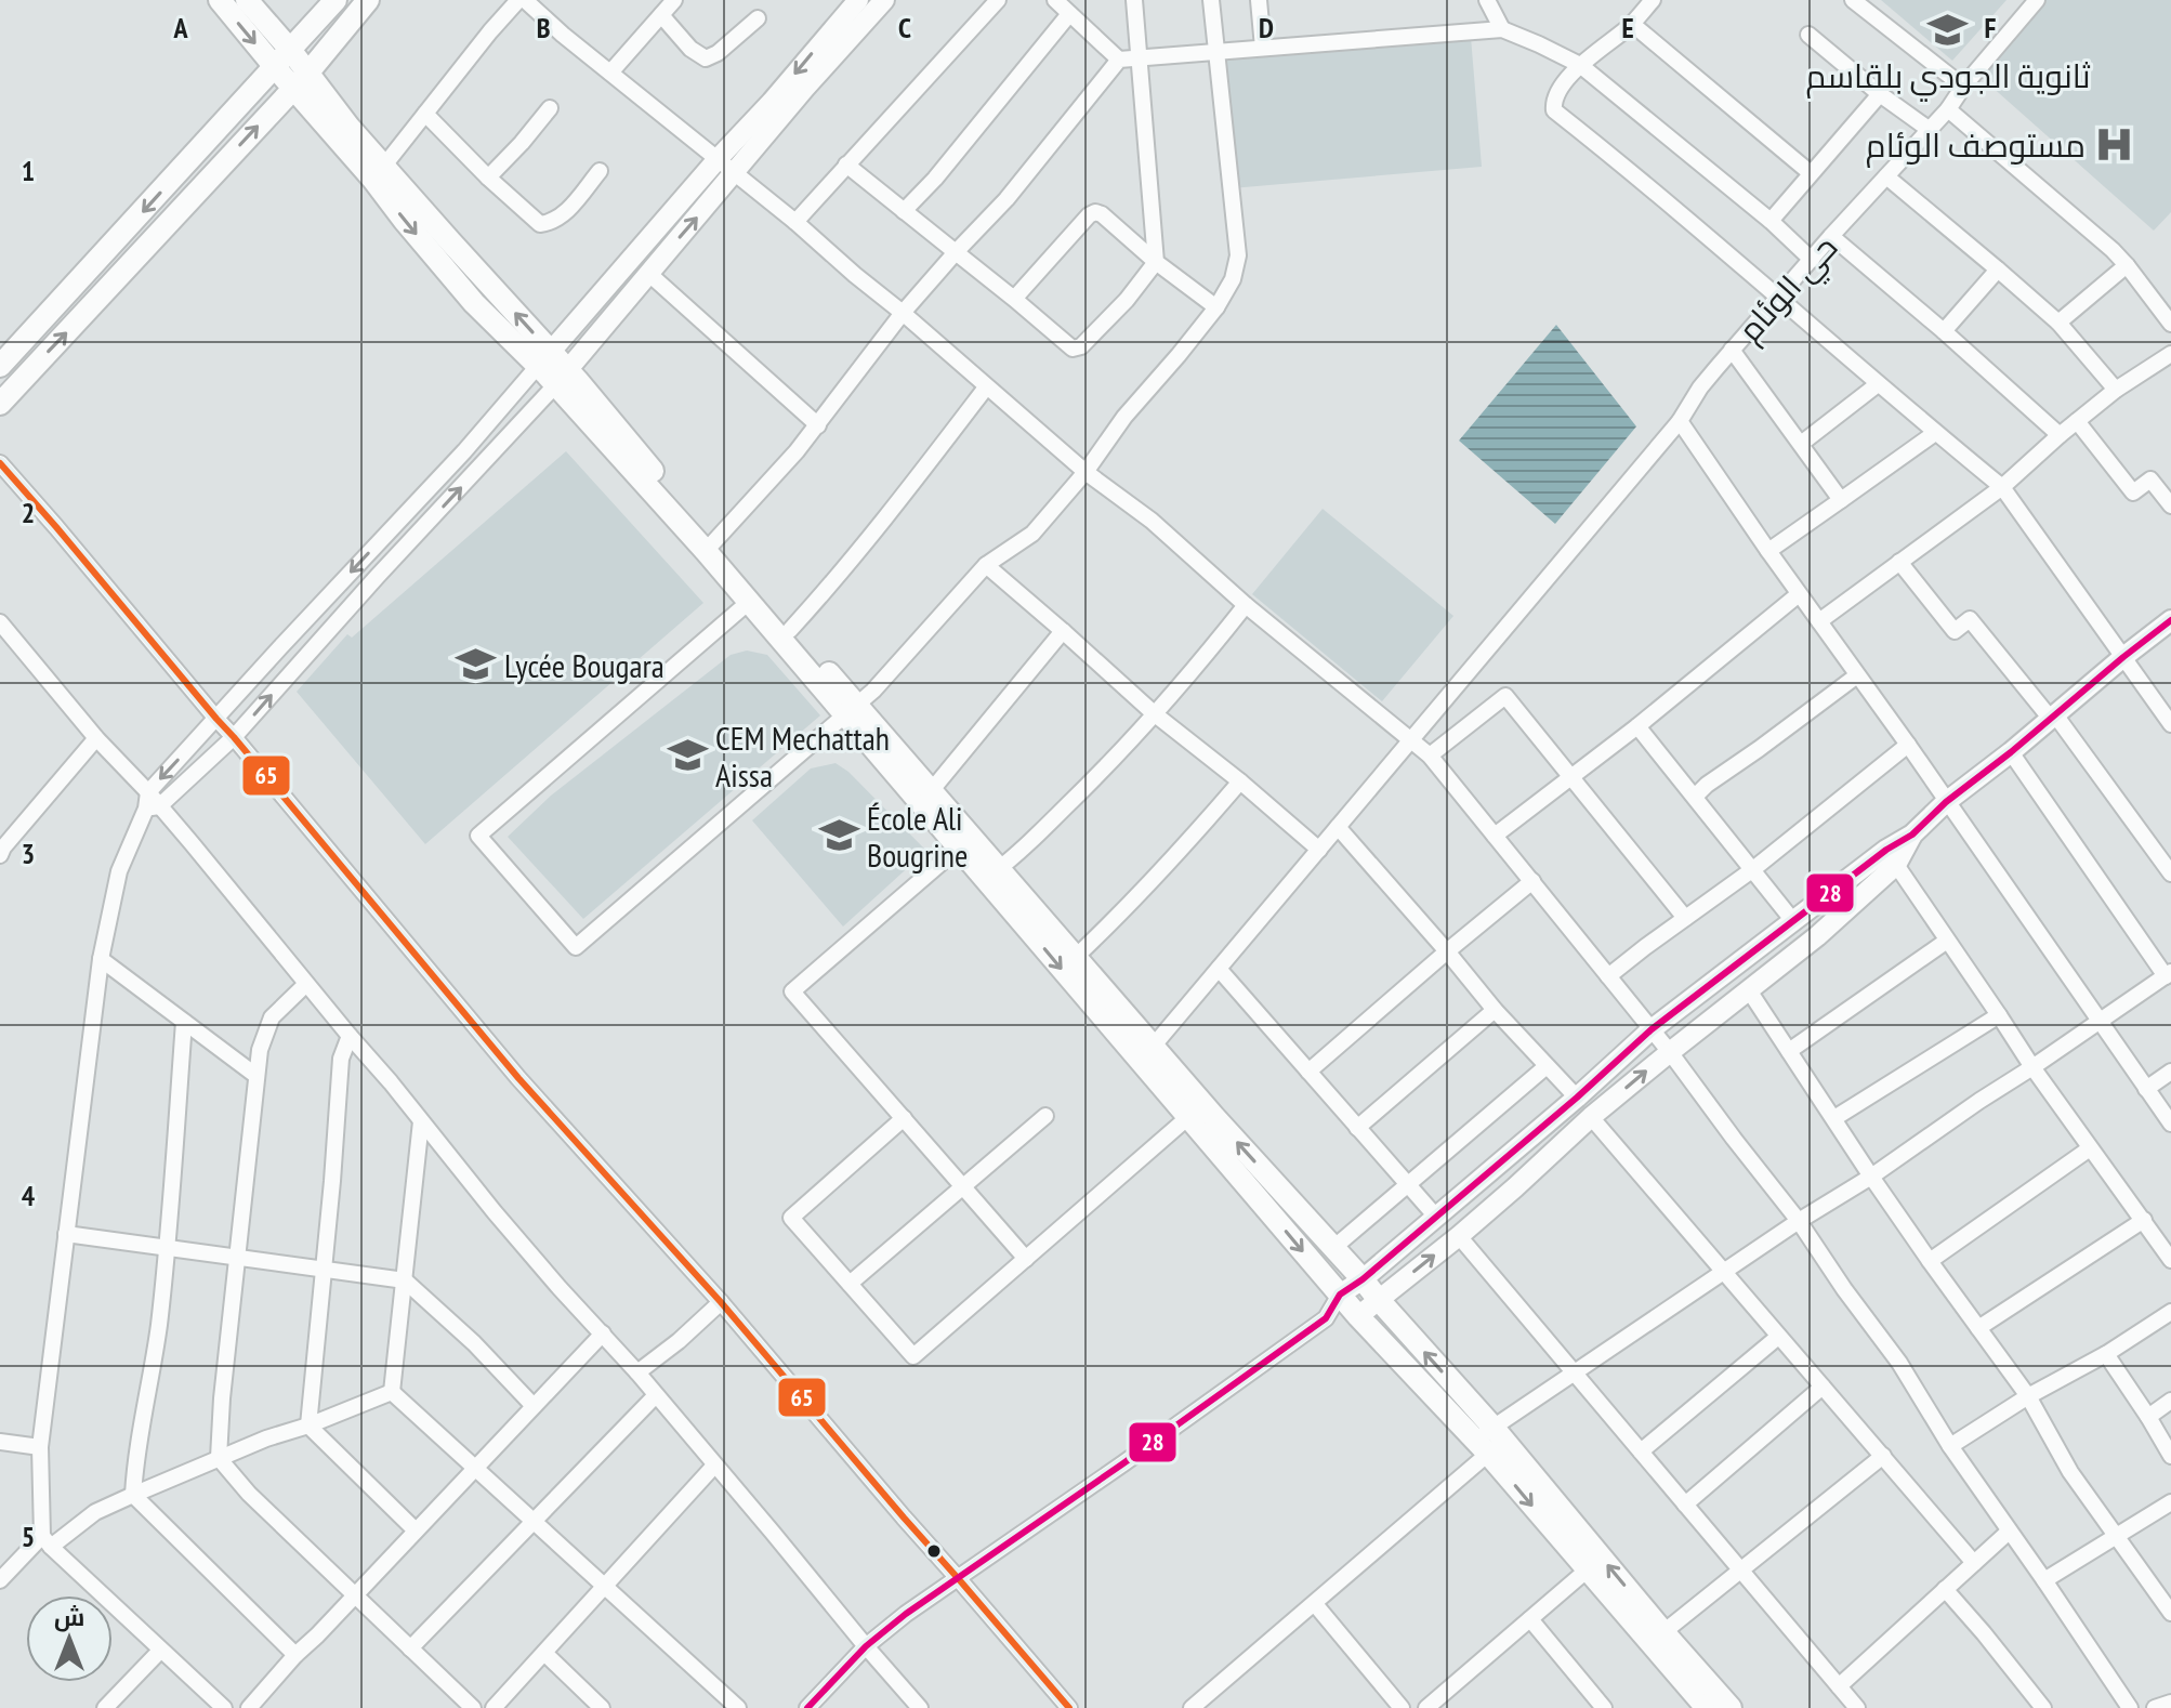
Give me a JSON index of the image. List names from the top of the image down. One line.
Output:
{"streets":{"street":["حي الوئام"]},"places":{"school or university":["ثانوية الجودي بلقاسم","Lycée Bougara","CEM Mechattah Aissa","École Ali Bougrine"],"hospital":["مستوصف الوئام"]},"lines":["transit line 65","transit line 28"],"north":"top","grid":{"columns":["A","B","C","D","E","F"],"rows":["1","2","3","4","5"]}}
